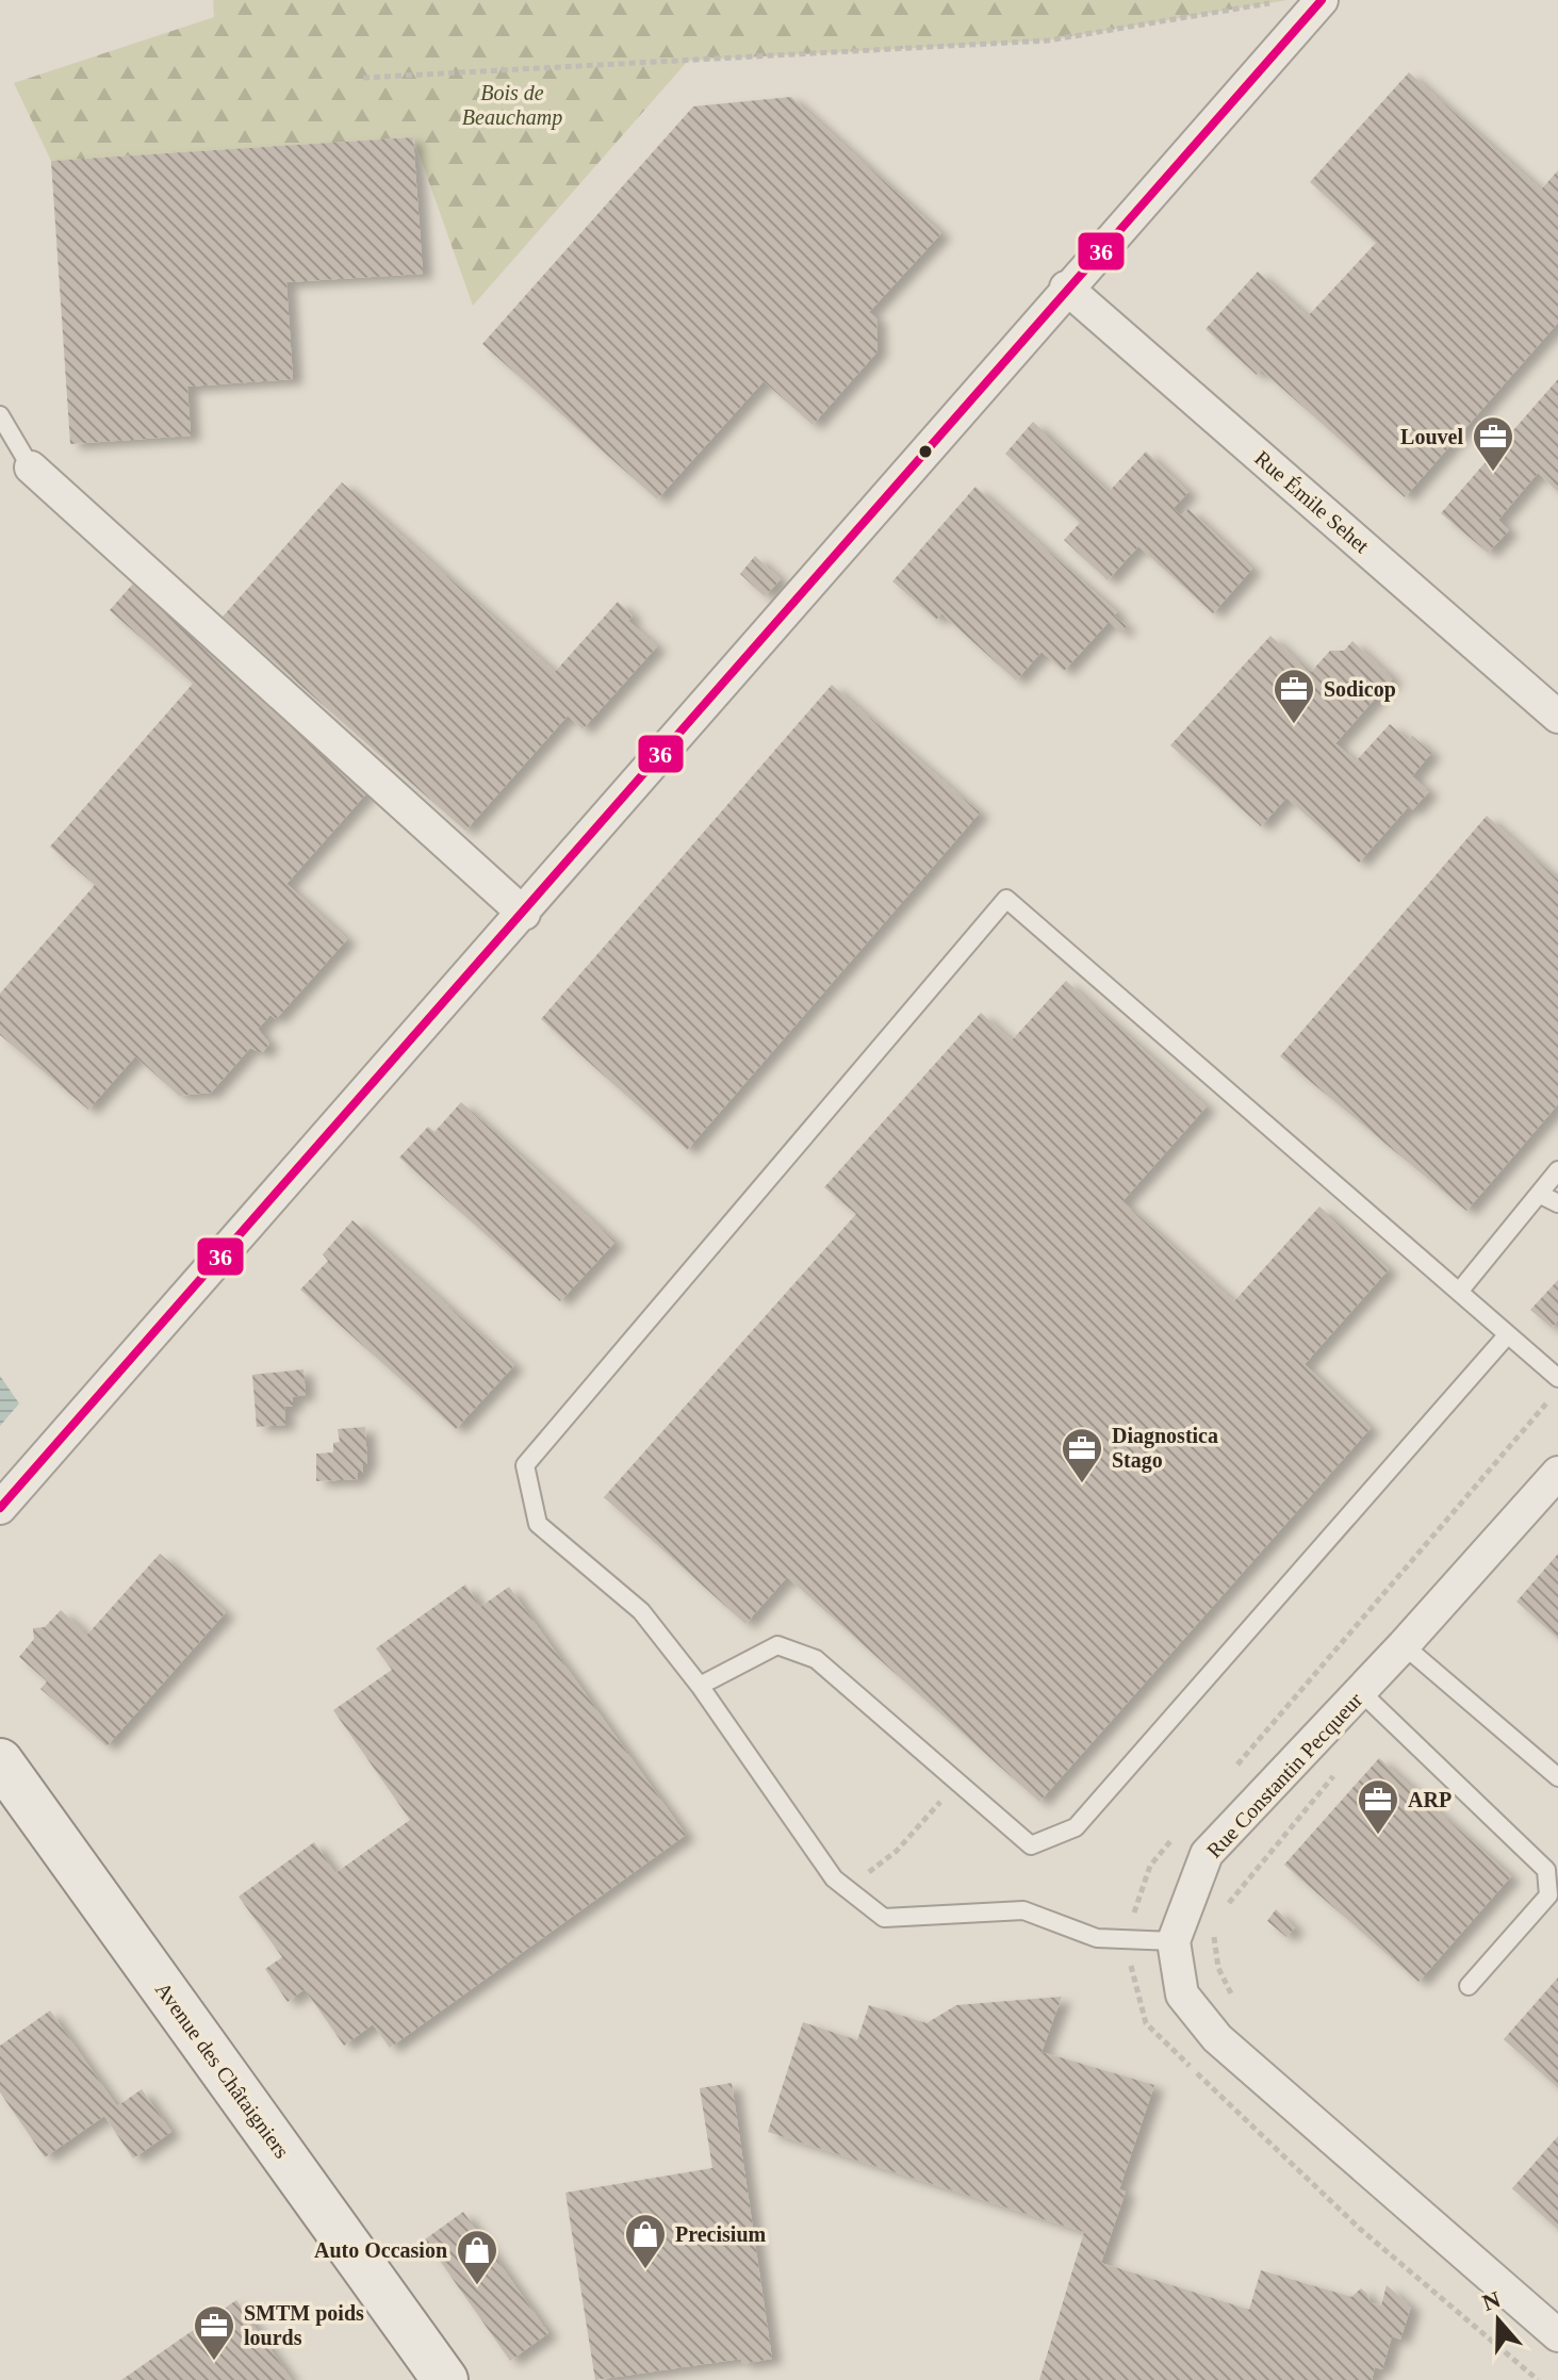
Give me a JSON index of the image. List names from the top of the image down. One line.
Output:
{"streets":{"street":["Rue Émile Sehet","Rue Constantin Pecqueur","Avenue des Châtaigniers"]},"parks":["Bois de Beauchamp"],"places":{"office":["Louvel","Sodicop","Diagnostica Stago","ARP","SMTM poids lourds"],"shop":["Precisium","Auto Occasion"]},"lines":["transit line 36"],"north":"top"}
